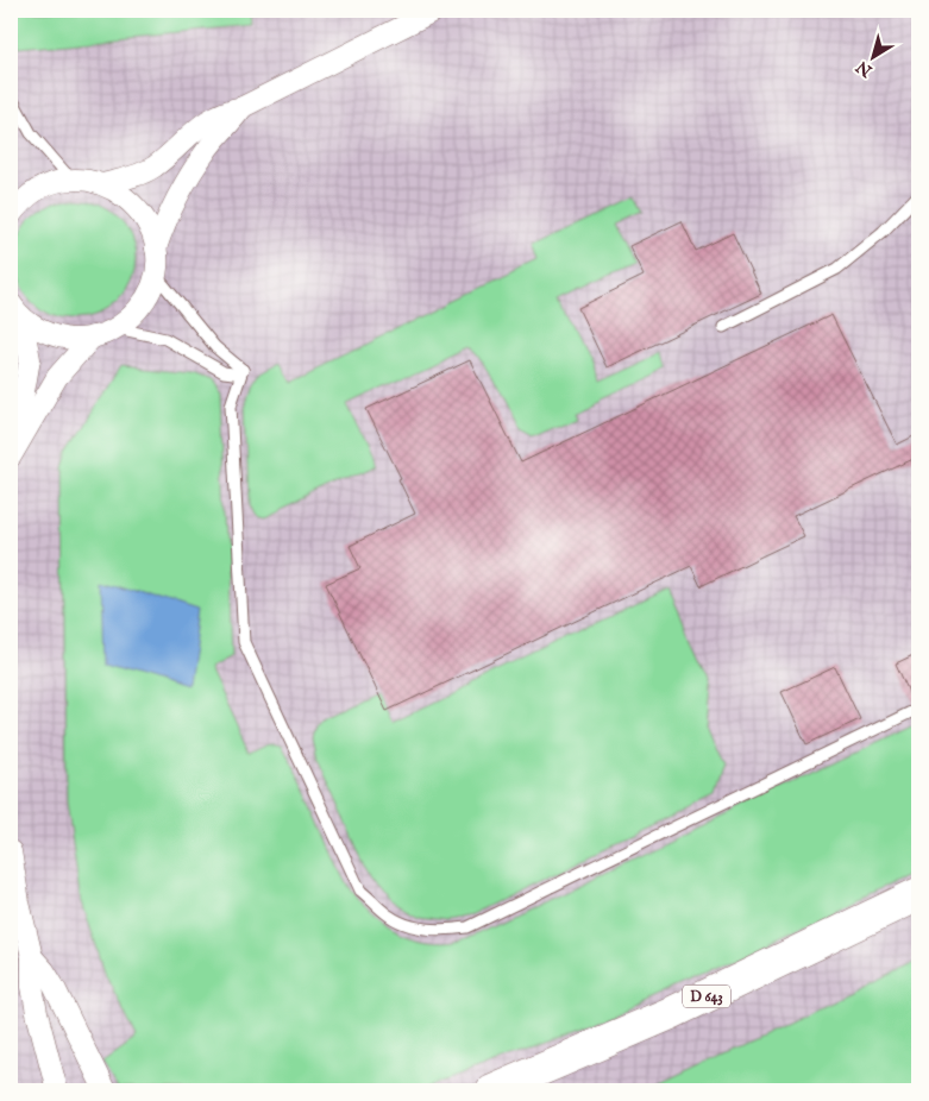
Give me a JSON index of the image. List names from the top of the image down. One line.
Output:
{"streets":{"highway":["D 643"]},"north":"bottom left"}
